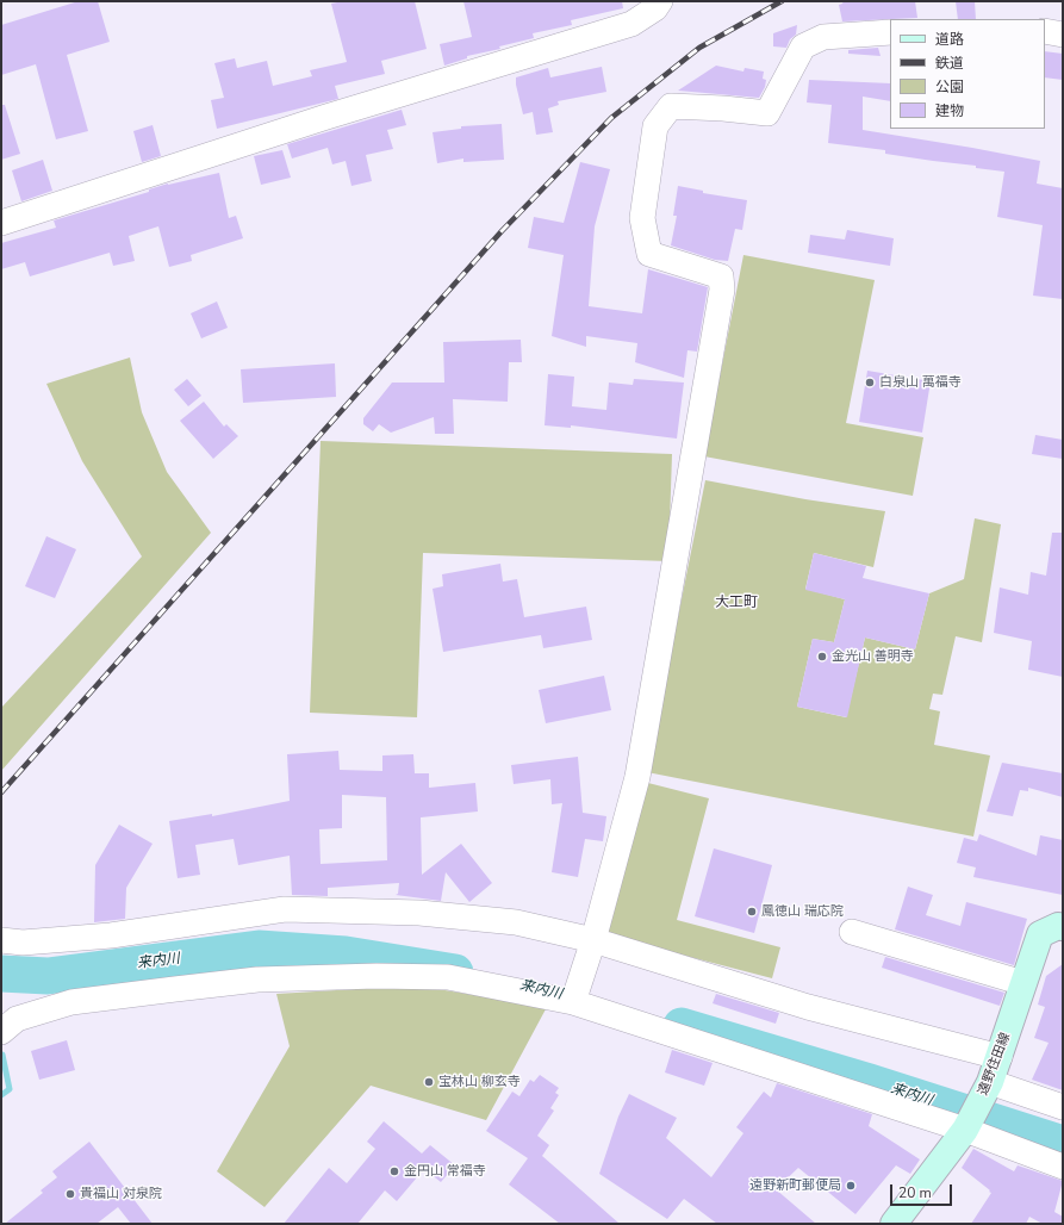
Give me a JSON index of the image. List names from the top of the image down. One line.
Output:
{"streets":{"main road":["遠野住田線"]},"districts":["大工町"],"water":["来内川"],"places":["白泉山 萬福寺","金光山 善明寺","鳳徳山 瑞応院","宝林山 柳玄寺","金円山 常福寺","遠野新町郵便局","貴福山 対泉院"],"legend":["道路","鉄道","公園","建物"],"scale_bar":"20 m"}
